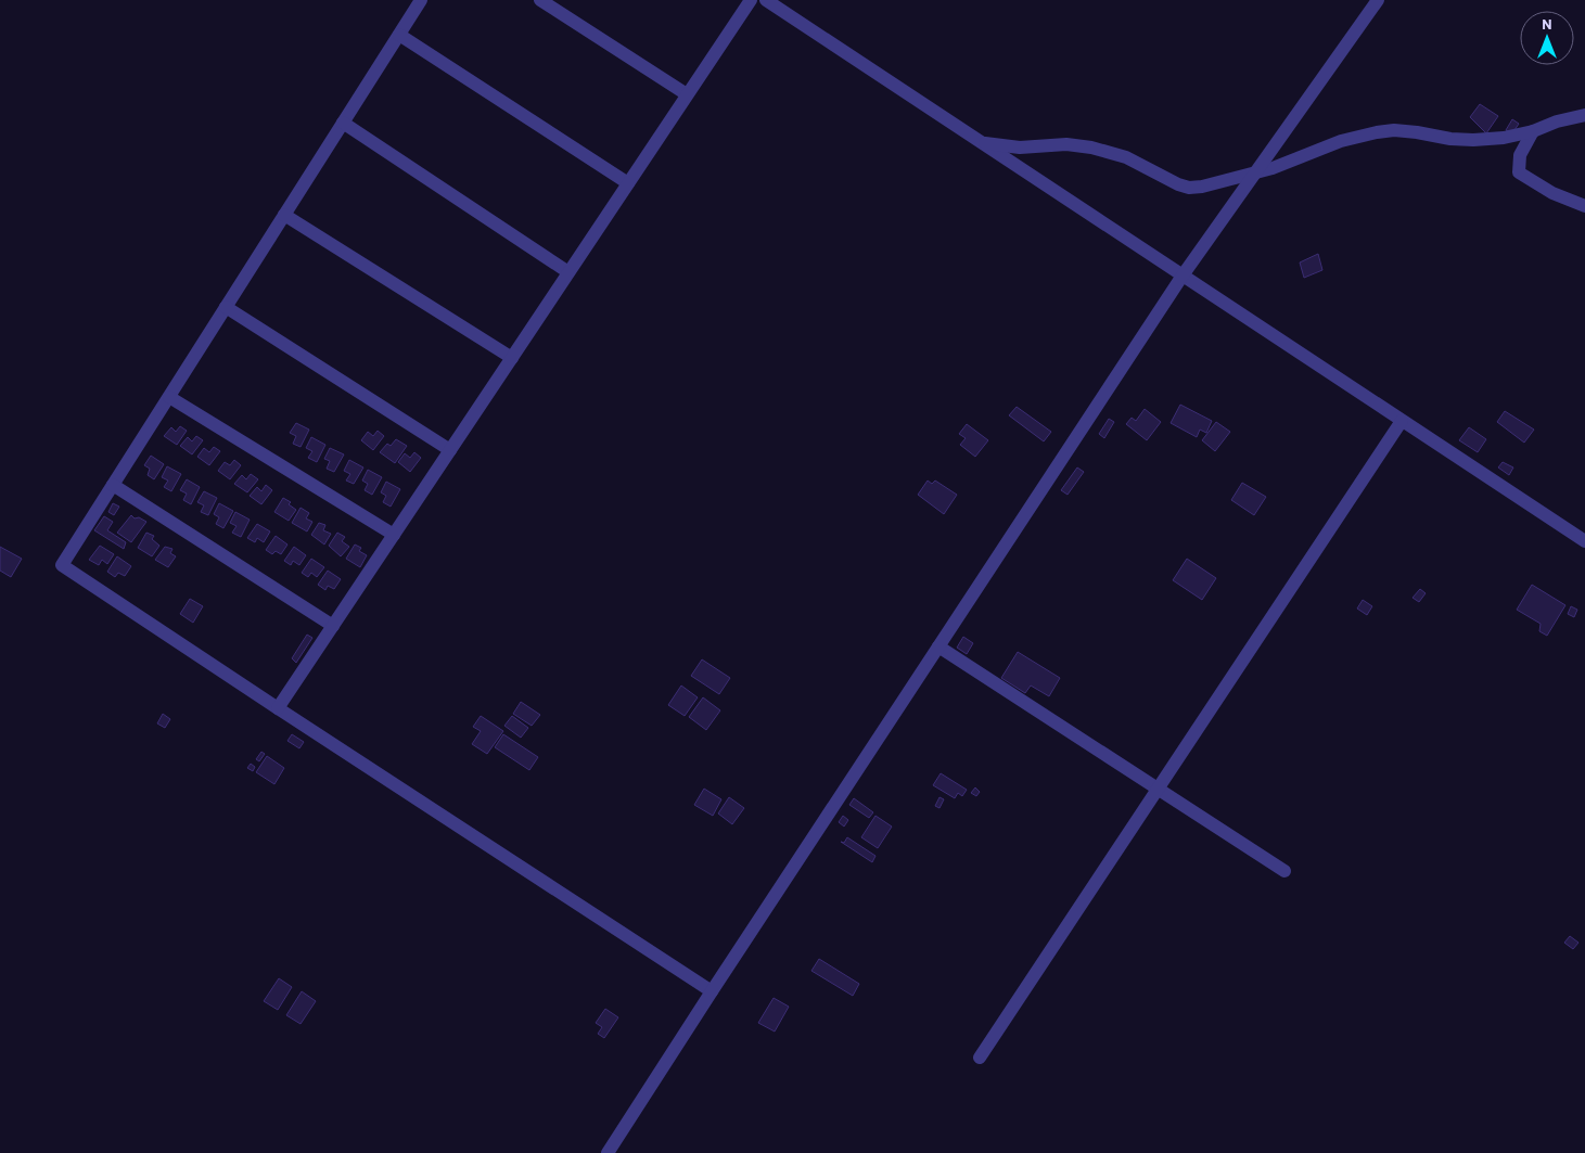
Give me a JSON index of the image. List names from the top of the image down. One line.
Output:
{"north":"top"}
